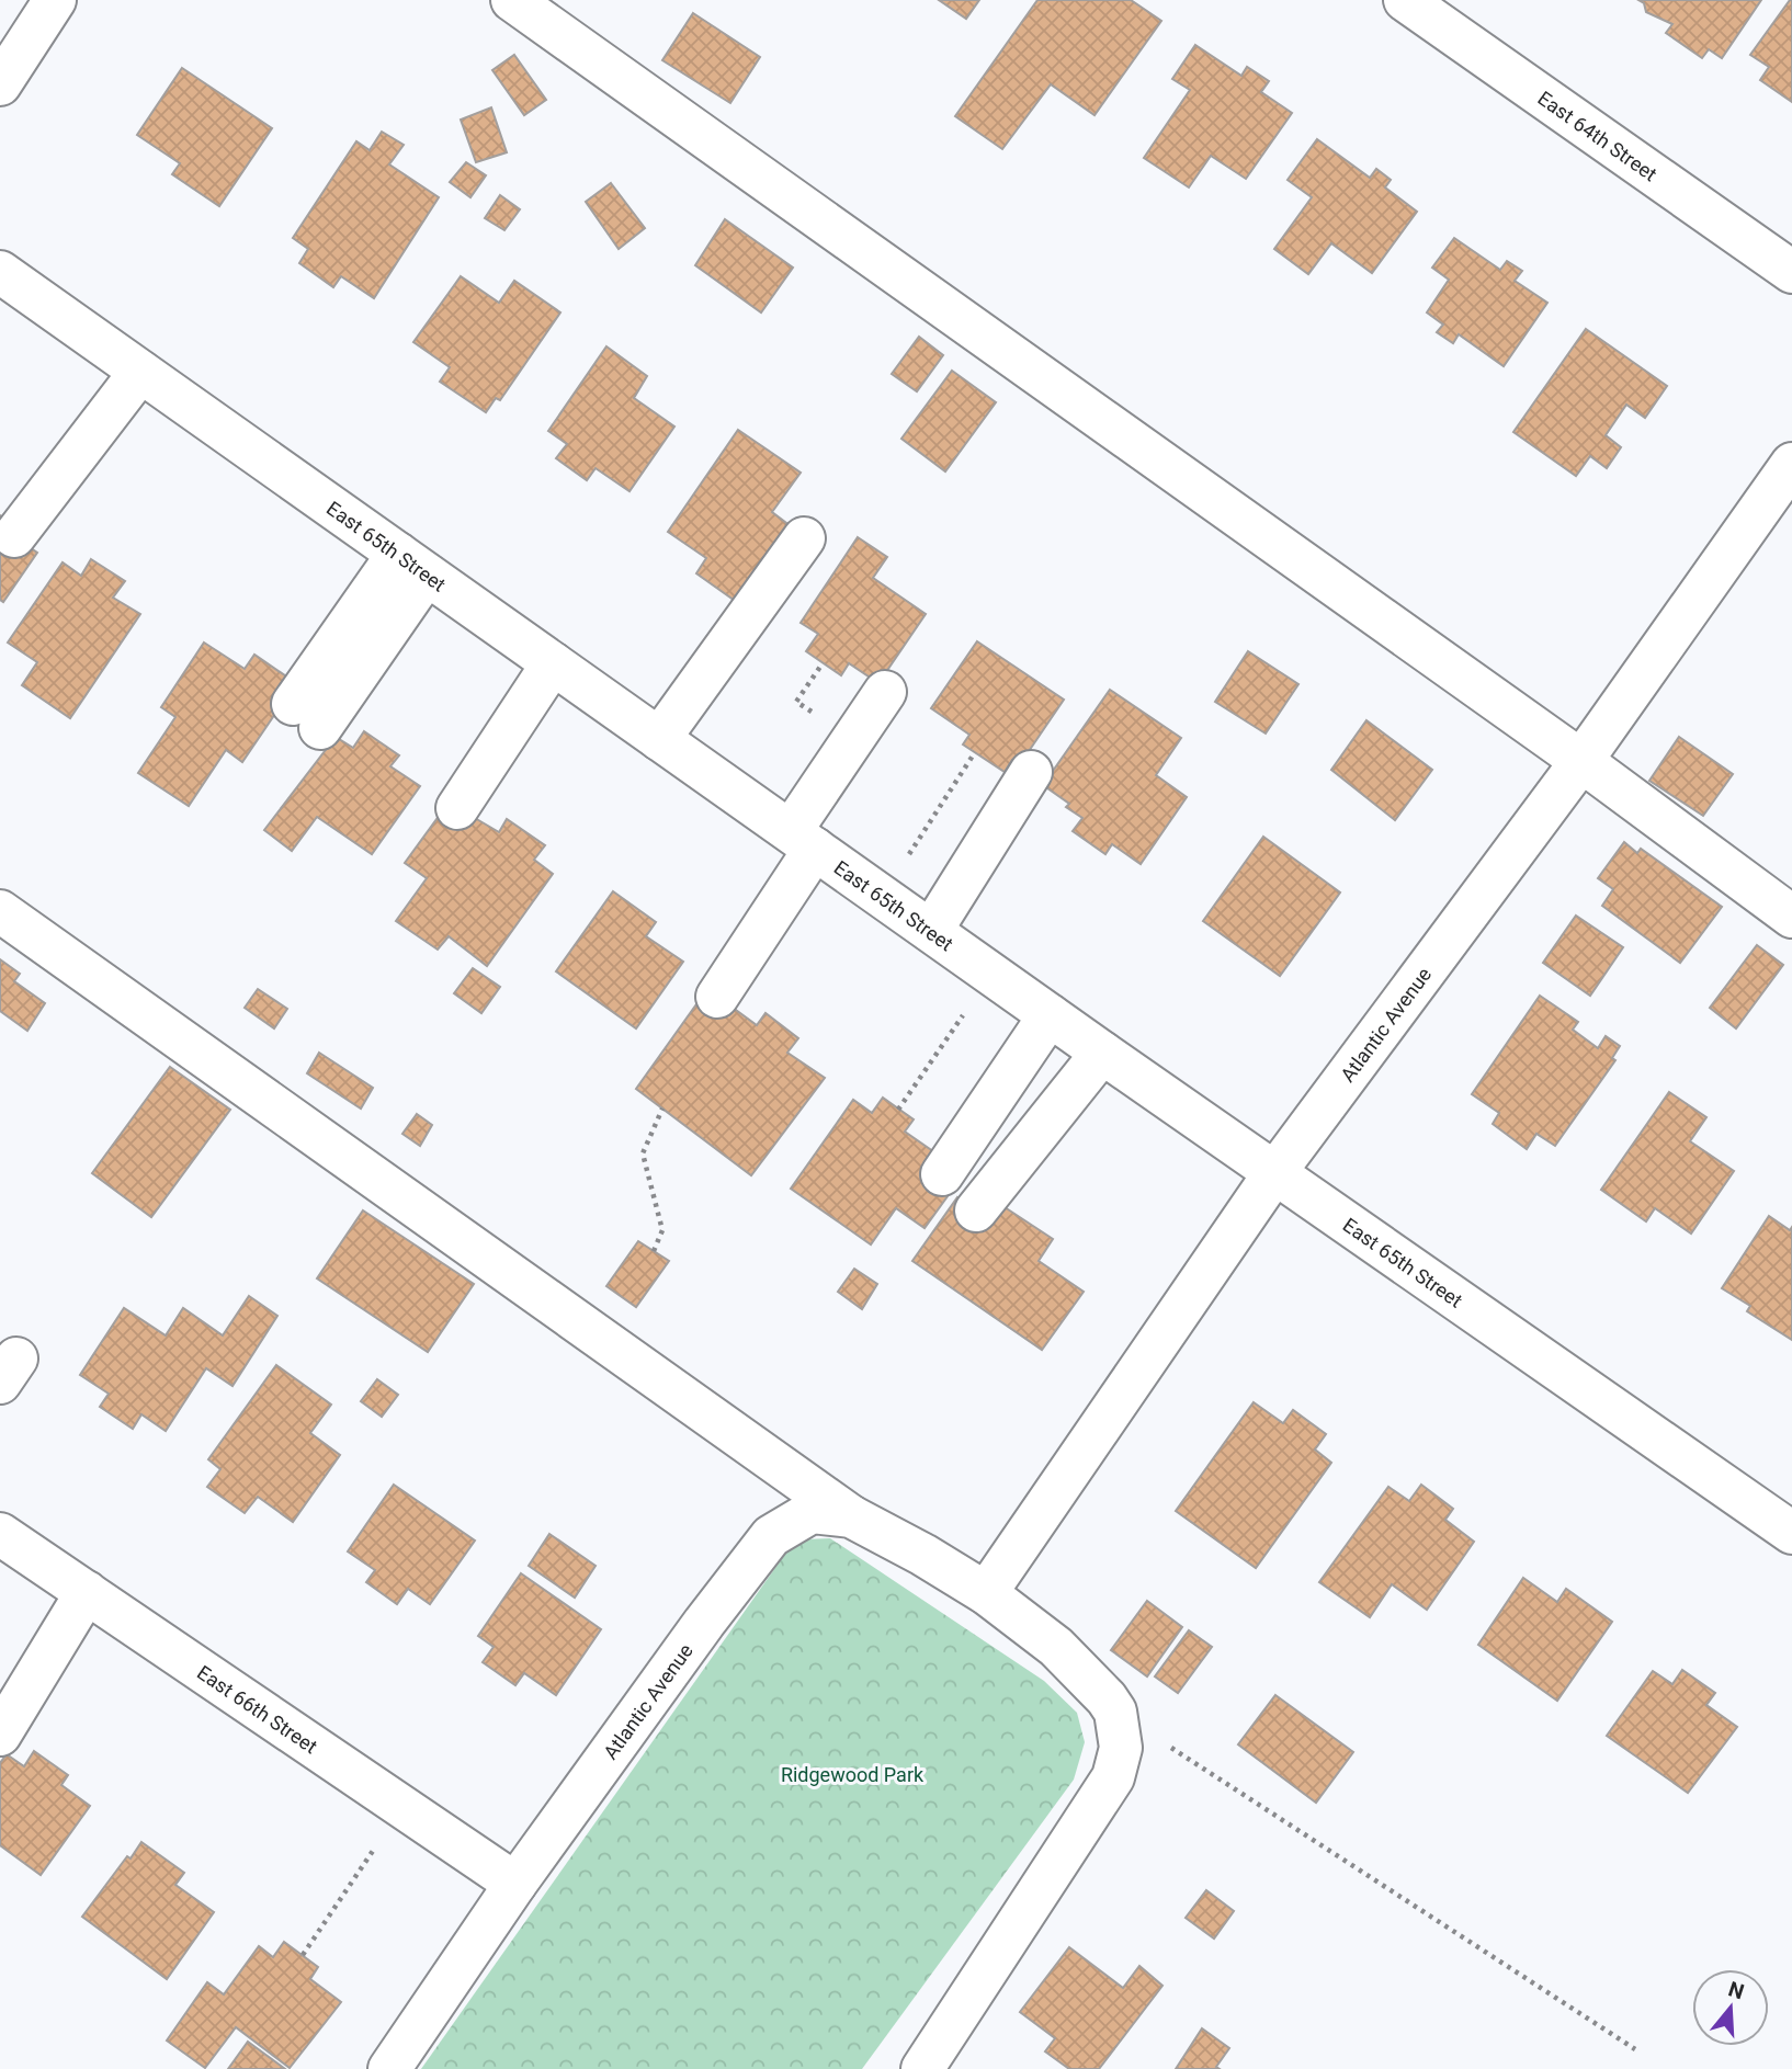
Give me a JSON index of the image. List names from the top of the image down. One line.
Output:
{"streets":{"street":["East 64th Street","East 65th Street","Atlantic Avenue","East 66th Street"]},"crossings":[["East 65th Street","Atlantic Avenue"],["Atlantic Avenue","East 66th Street"]],"parks":["Ridgewood Park"],"north":"top"}
